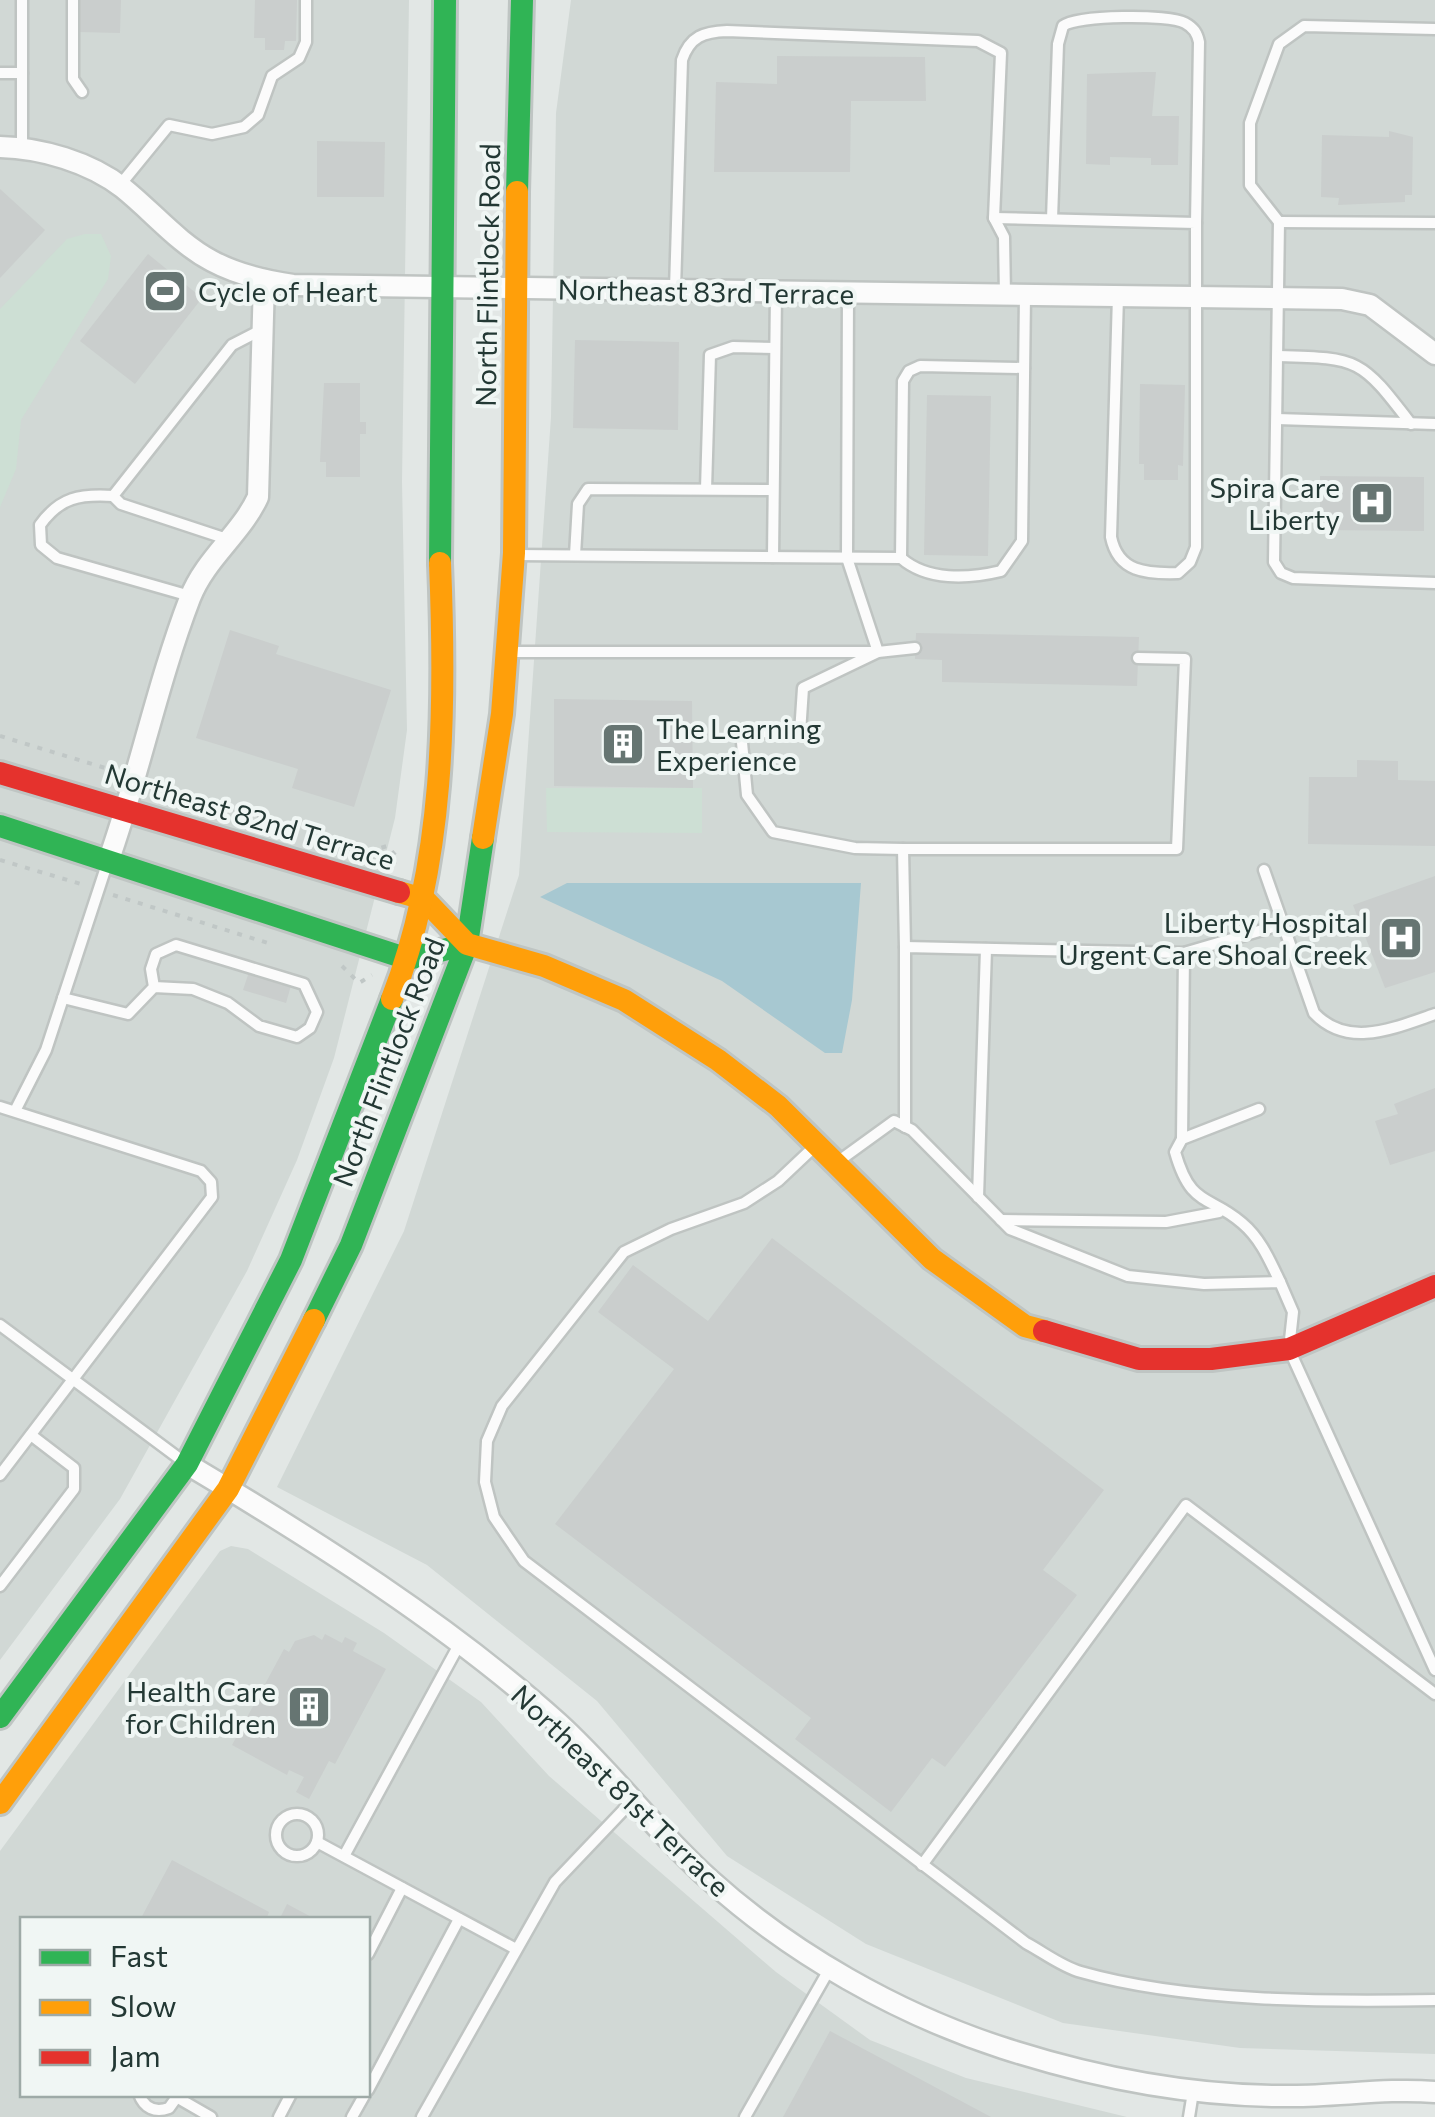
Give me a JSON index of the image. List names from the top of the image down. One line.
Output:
{"streets":{"main road":["North Flintlock Road","Northeast 82nd Terrace"],"street":["Northeast 83rd Terrace","Northeast 81st Terrace"]},"crossings":[["North Flintlock Road","Northeast 83rd Terrace"],["North Flintlock Road","Northeast 82nd Terrace"],["North Flintlock Road","Northeast 81st Terrace"]],"places":{"sports":["Cycle of Heart"],"hospital":["Spira Care Liberty","Liberty Hospital Urgent Care Shoal Creek"],"building":["The Learning Experience","Health Care for Children"]},"legend":["Fast","Slow","Jam"]}
